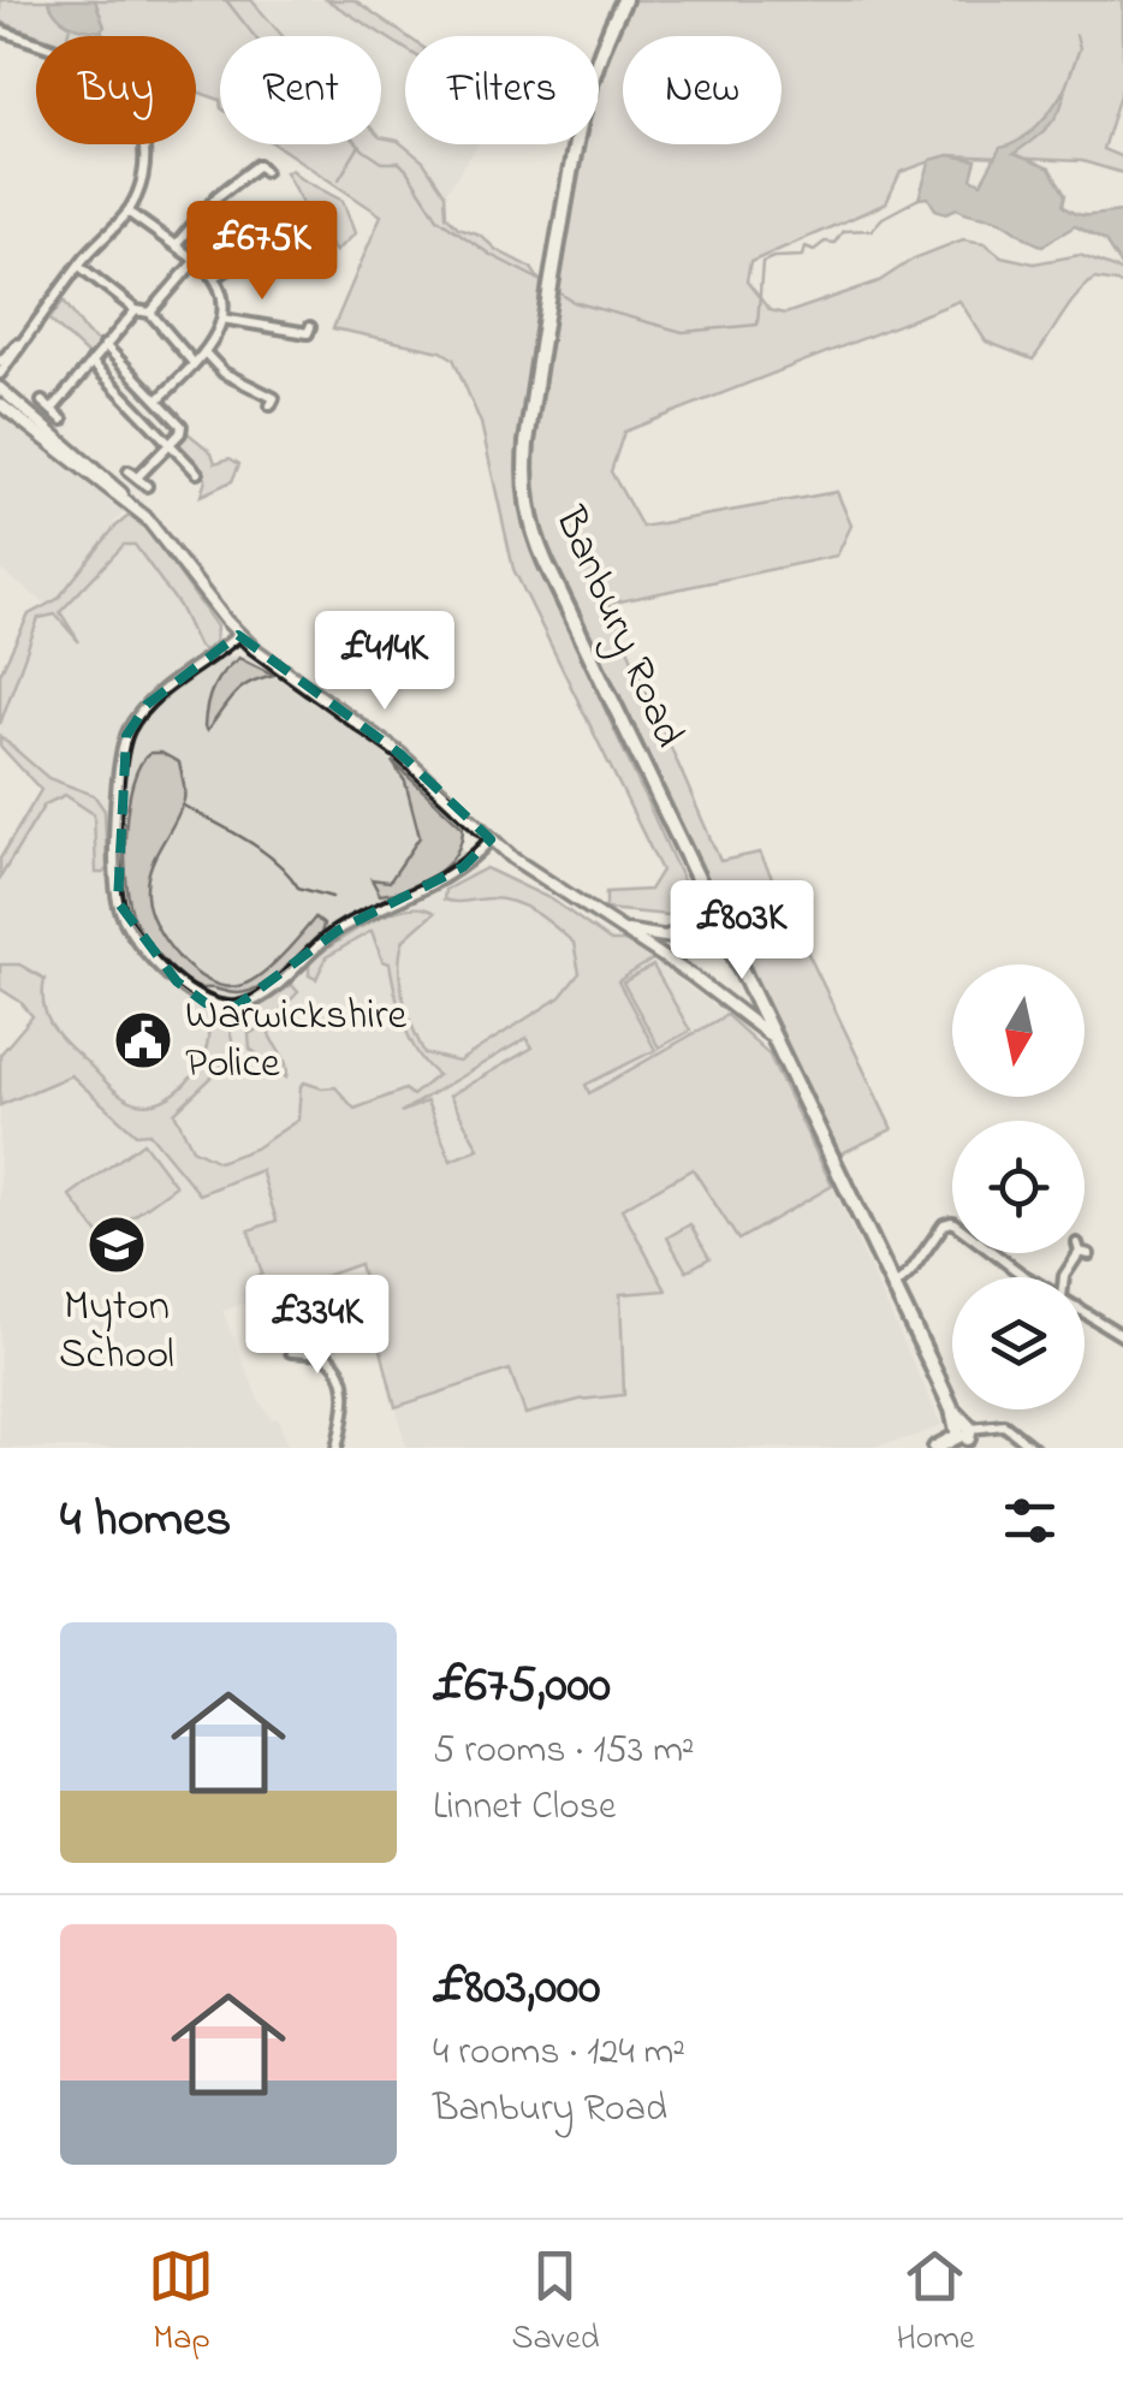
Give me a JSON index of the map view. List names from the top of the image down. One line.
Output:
{"streets":{"main road":["Banbury Road"]},"places":{"public building":["Warwickshire Police"],"school or university":["Myton School"]},"north":"bottom","page":{"chip":["Buy","Rent","Filters","New"],"price":["£675K","£414K","£803K","£334K"],"heading":"4 homes","list":[{"name":"£675,000","note":"5 rooms · 153 m² · Linnet Close"},{"name":"£803,000","note":"4 rooms · 124 m² · Banbury Road"}],"tabs":["Map","Saved","Home"]}}
